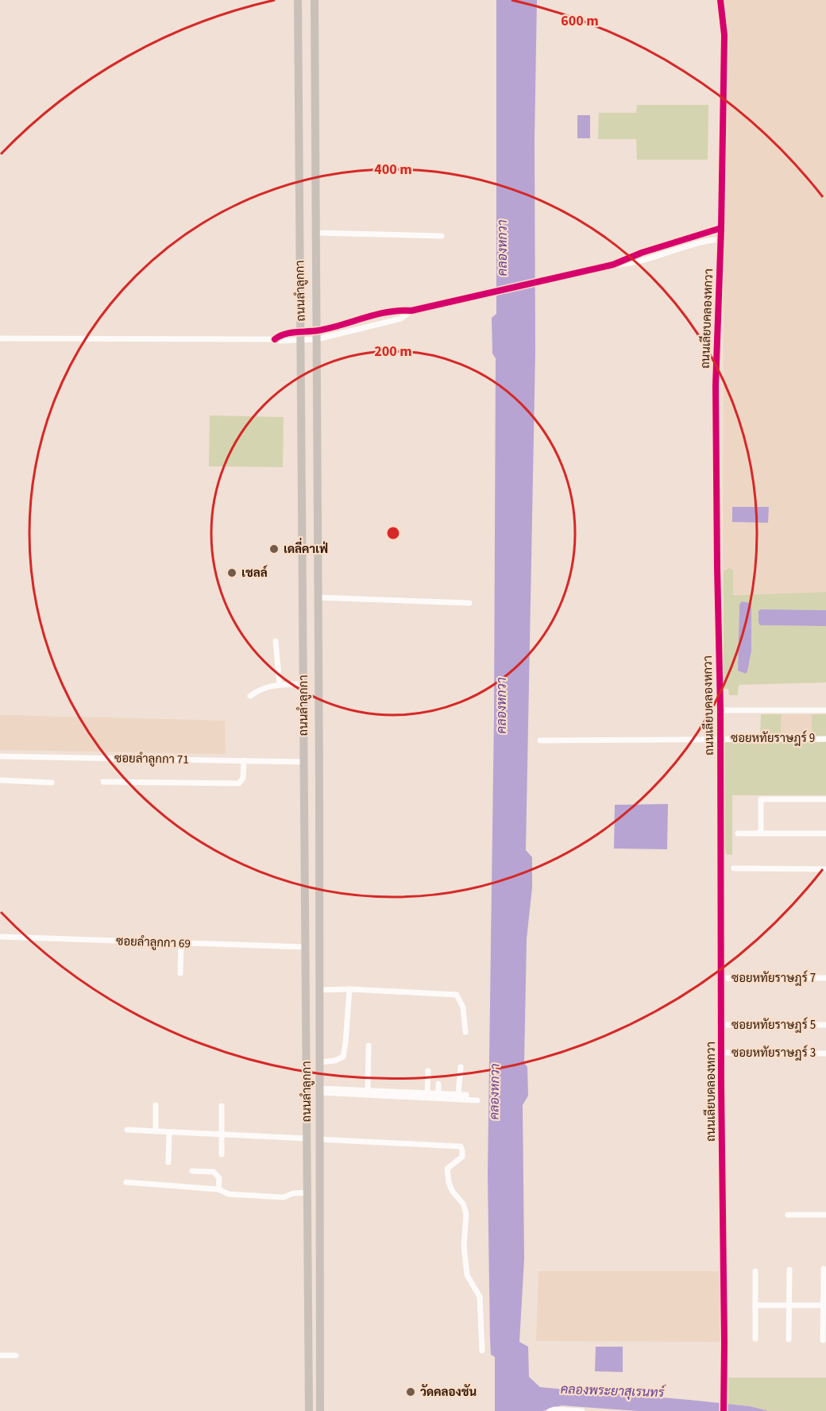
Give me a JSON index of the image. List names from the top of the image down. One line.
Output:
{"streets":{"main road":["ถนนลำลูกกา"],"street":["ถนนเลียบคลองหกวา","ซอยหทัยราษฎร์ 9","ซอยลำลูกกา 71","ซอยลำลูกกา 69","ซอยหทัยราษฎร์ 7","ซอยหทัยราษฎร์ 5","ซอยหทัยราษฎร์ 3"]},"crossings":[["ถนนลำลูกกา","ซอยลำลูกกา 71"],["ถนนลำลูกกา","ซอยลำลูกกา 69"],["ถนนเลียบคลองหกวา","ซอยหทัยราษฎร์ 9"],["ถนนเลียบคลองหกวา","ซอยหทัยราษฎร์ 7"],["ถนนเลียบคลองหกวา","ซอยหทัยราษฎร์ 5"],["ถนนเลียบคลองหกวา","ซอยหทัยราษฎร์ 3"]],"water":["คลองหกวา","คลองพระยาสุเรนทร์"],"places":["เดลี่คาเฟ่","เชลล์","วัดคลองชัน"],"rings":["600 m","400 m","200 m"]}
